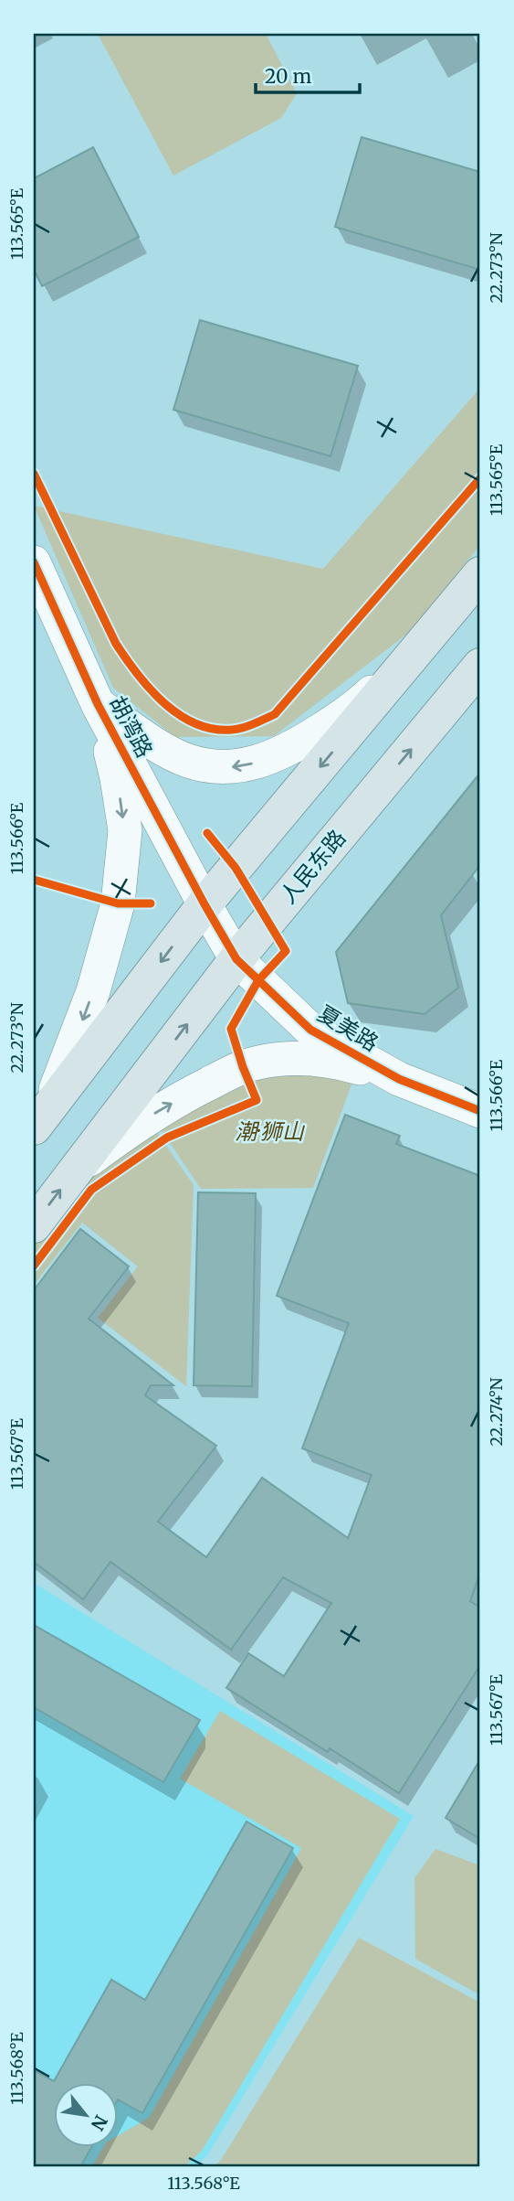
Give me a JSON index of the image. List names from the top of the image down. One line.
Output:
{"streets":{"main road":["人民东路"],"street":["胡湾路","夏美路"]},"crossings":[["胡湾路","夏美路"],["人民东路","夏美路"]],"parks":["潮·狮山"],"scale_bar":"20 m","north":"bottom right","coordinates":["113.565°E","22.273°N","113.566°E","22.274°N","113.567°E","113.568°E"]}
